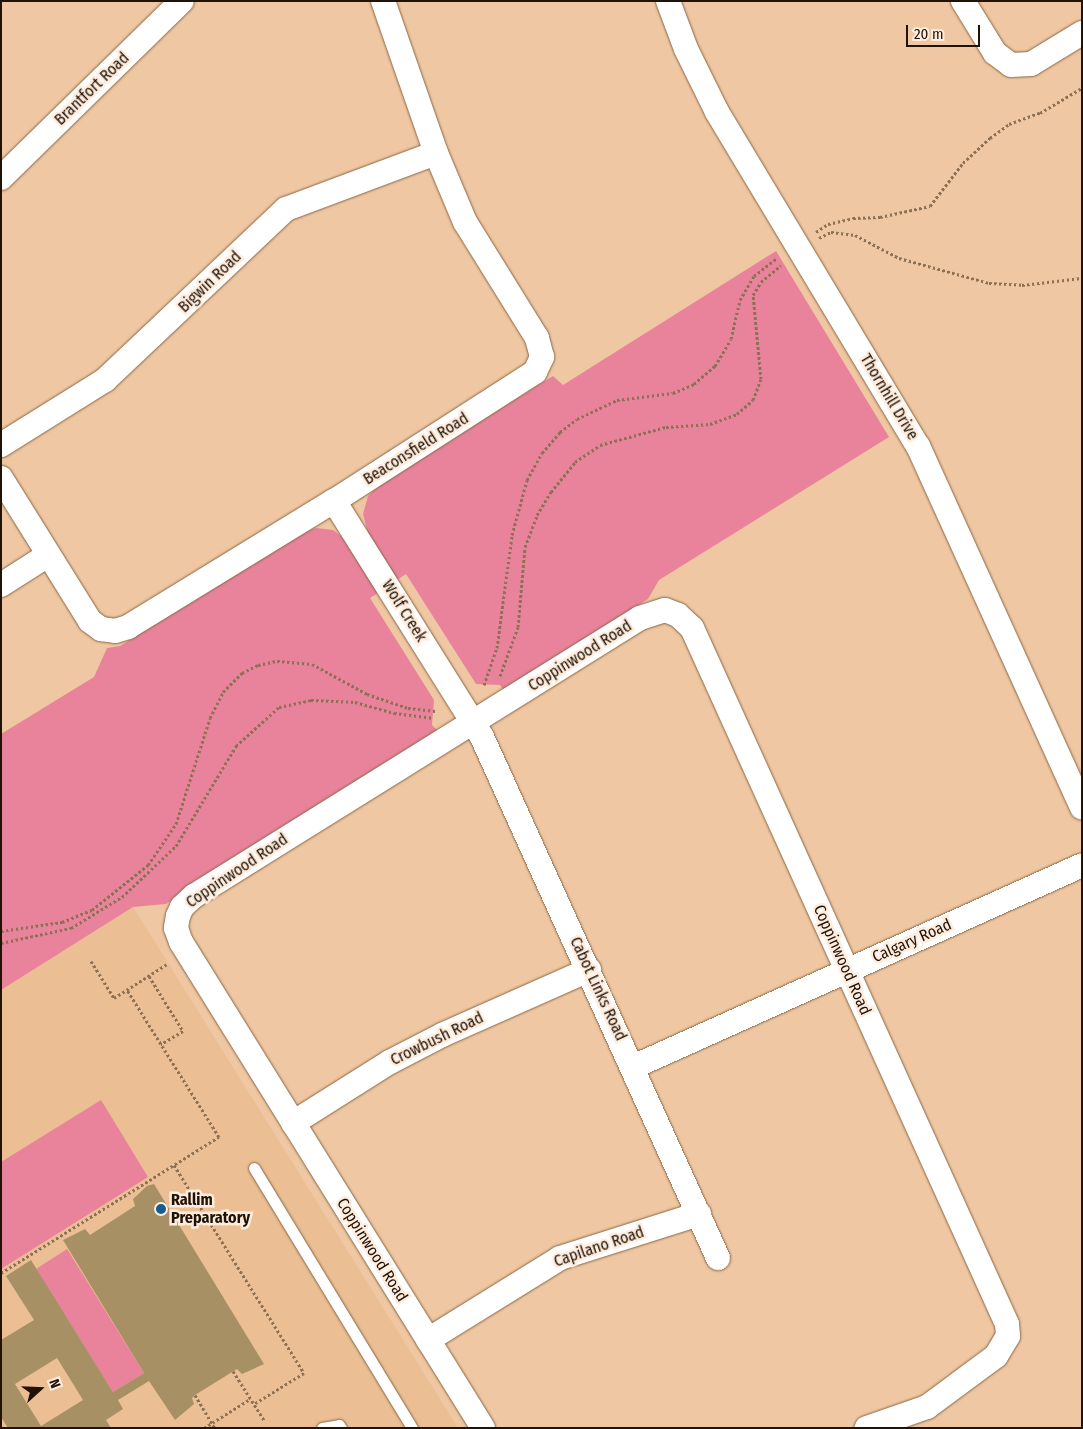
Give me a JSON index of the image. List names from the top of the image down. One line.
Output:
{"streets":{"street":["Brantfort Road","Bigwin Road","Thornhill Drive","Beaconsfield Road","Wolf Creek","Coppinwood Road","Calgary Road","Cabot Links Road","Crowbush Road","Capilano Road"]},"crossings":[["Bigwin Road","Beaconsfield Road"],["Beaconsfield Road","Wolf Creek"],["Wolf Creek","Coppinwood Road"],["Wolf Creek","Cabot Links Road"],["Coppinwood Road","Calgary Road"],["Coppinwood Road","Cabot Links Road"],["Coppinwood Road","Crowbush Road"],["Coppinwood Road","Capilano Road"],["Calgary Road","Cabot Links Road"],["Cabot Links Road","Crowbush Road"],["Cabot Links Road","Capilano Road"]],"places":["Rallim Preparatory"],"scale_bar":"20 m","north":"right"}
